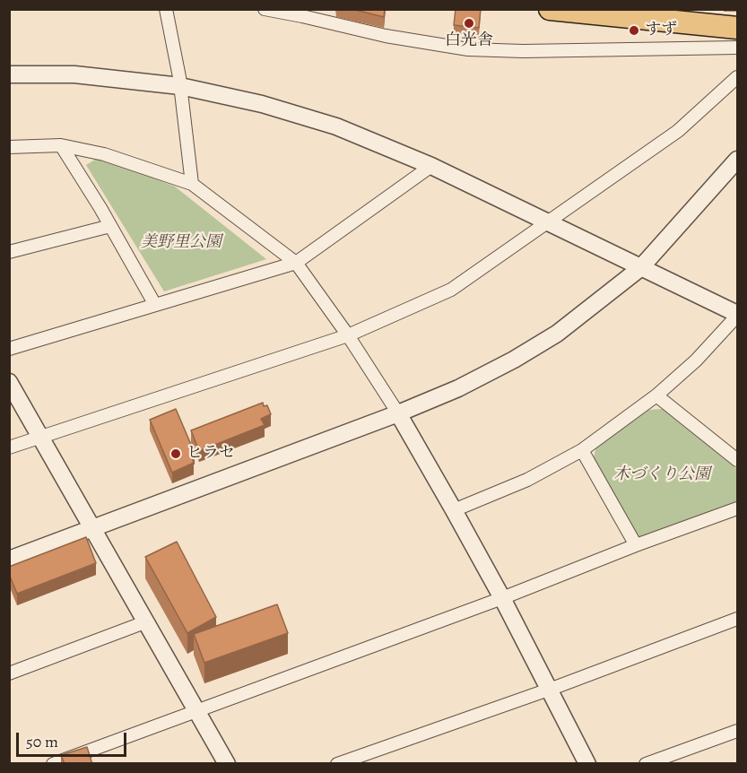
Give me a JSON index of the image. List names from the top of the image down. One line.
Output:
{"parks":["美野里公園","木づくり公園"],"places":["白光舎","すず","ヒラセ"],"scale_bar":"50 m"}
